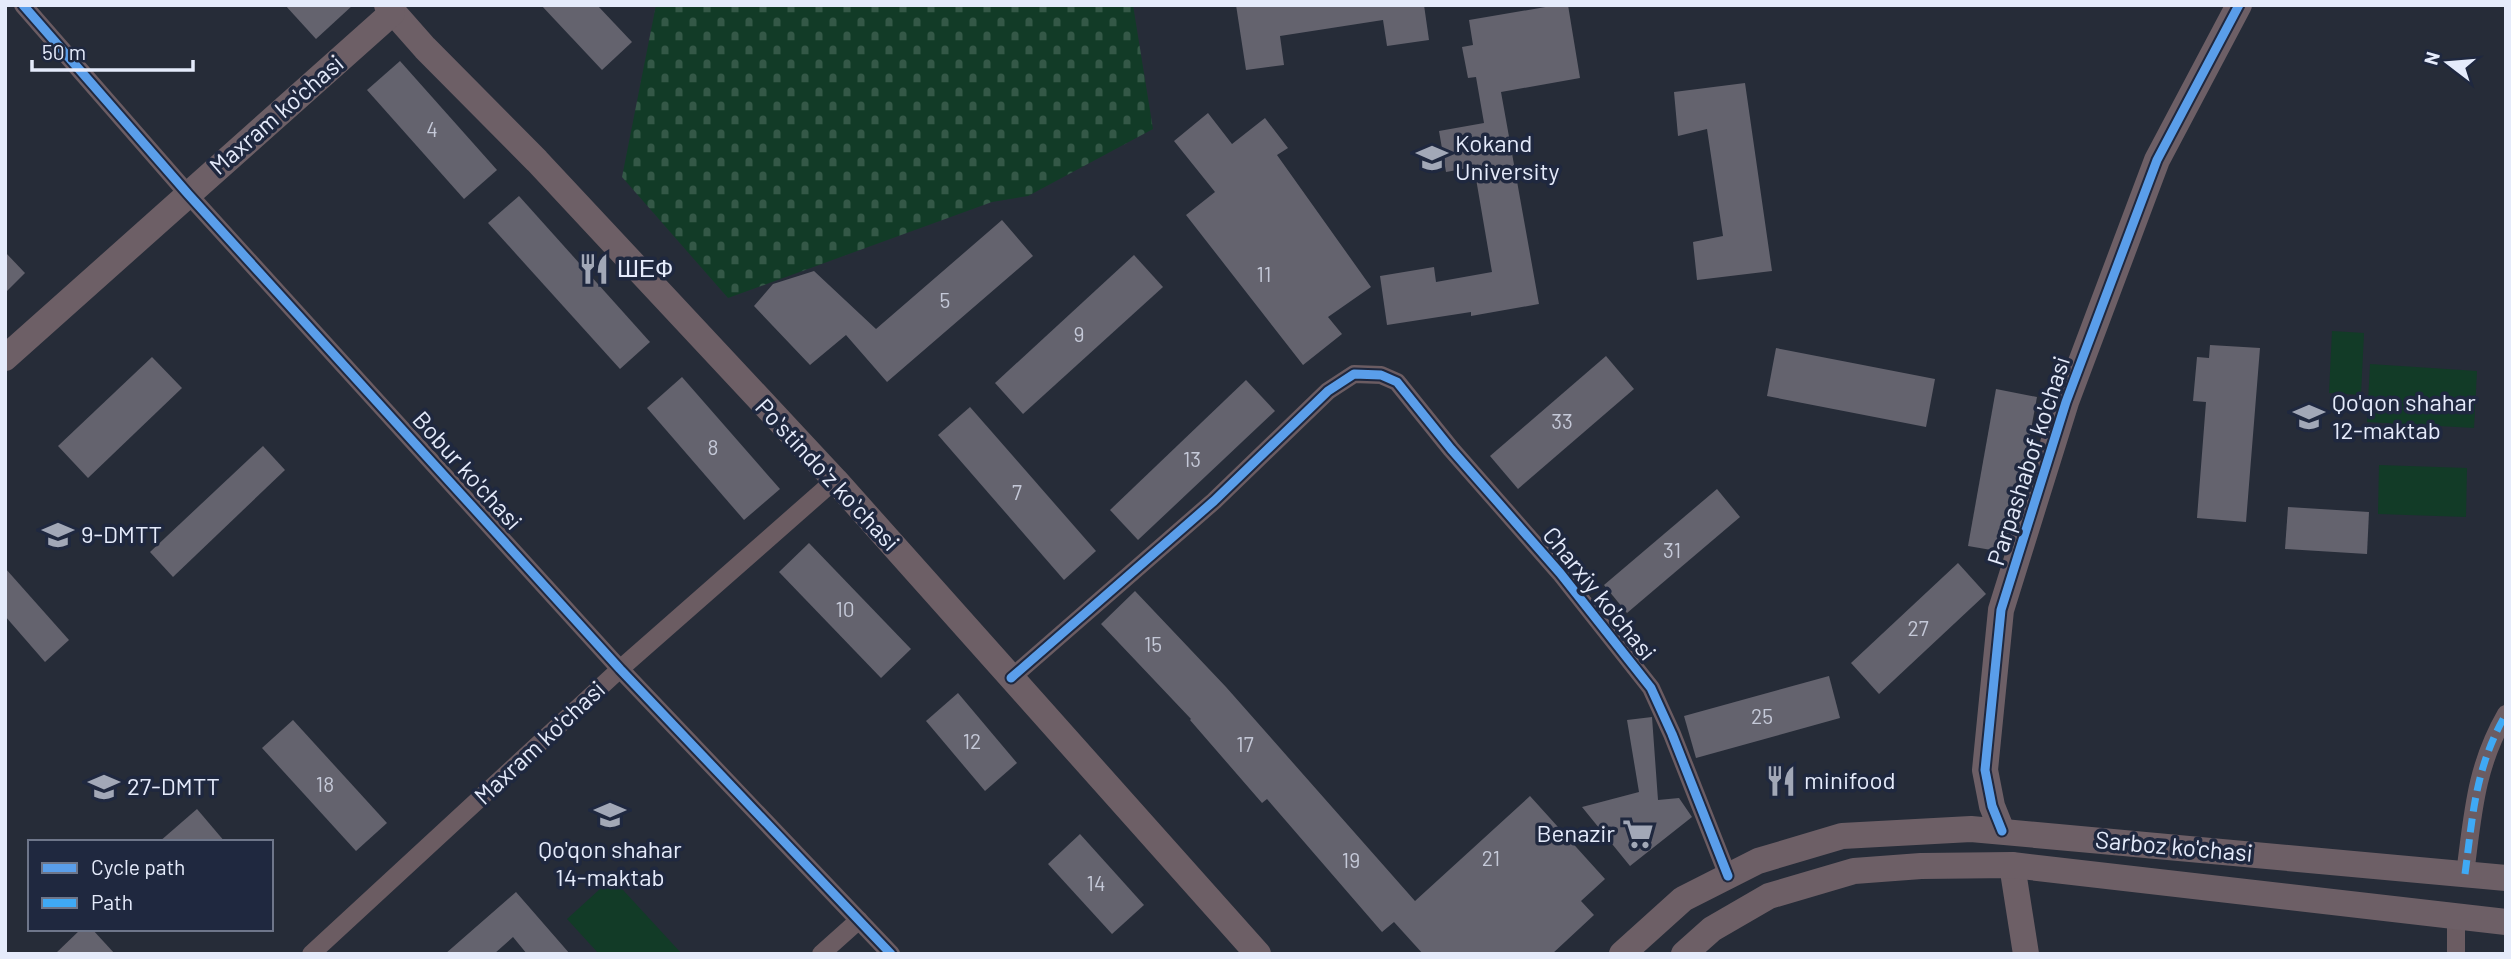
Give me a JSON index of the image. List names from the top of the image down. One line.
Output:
{"streets":{"main road":["Maxram ko'chasi","Parpashabof ko'chasi","Poʻstindoʻz koʻchasi","Sarboz ko'chasi"],"street":["Bobur ko'chasi","Charxiy ko'chasi"]},"crossings":[["Maxram ko'chasi","Bobur ko'chasi"],["Maxram ko'chasi","Poʻstindoʻz koʻchasi"],["Parpashabof ko'chasi","Sarboz ko'chasi"],["Poʻstindoʻz koʻchasi","Charxiy ko'chasi"],["Charxiy ko'chasi","Sarboz ko'chasi"]],"places":{"school or university":["Kokand University","Qo'qon shahar 12-maktab","9-DMTT","27-DMTT","Qo'qon shahar 14-maktab"],"restaurant":["ШЕФ","minifood"],"supermarket":["Benazir"]},"house_numbers":["4","11","5","9","33","8","13","7","31","10","27","15","25","12","17","18","21","19","14"],"legend":["Cycle path","Path"],"scale_bar":"50 m","north":"left"}
